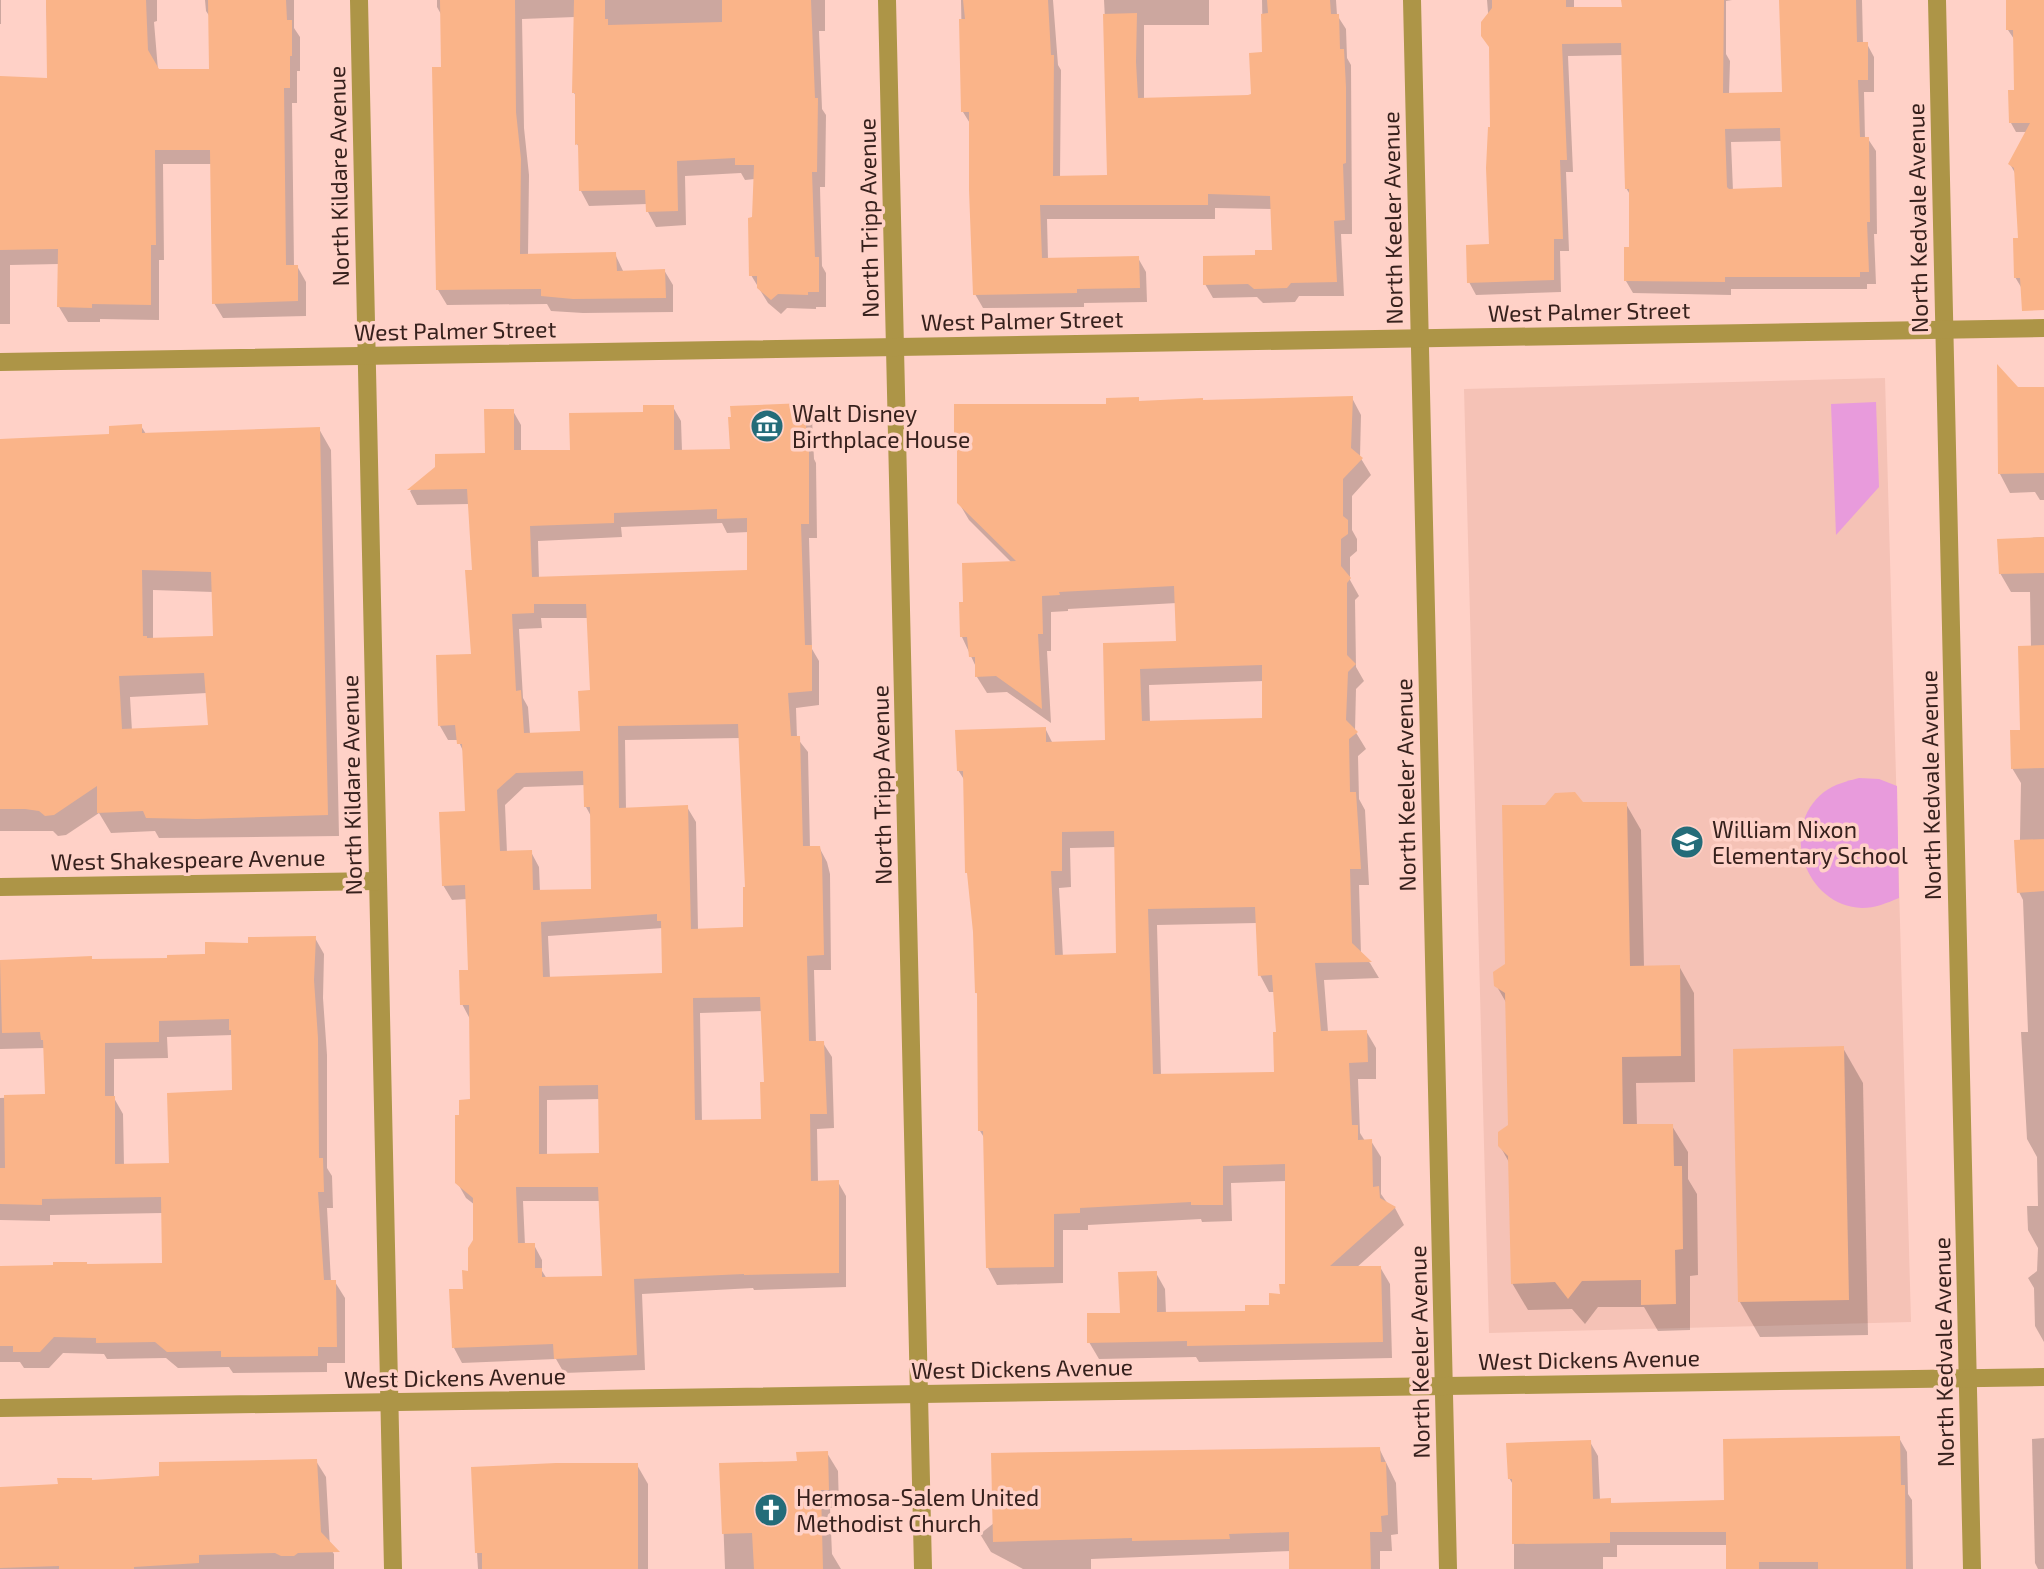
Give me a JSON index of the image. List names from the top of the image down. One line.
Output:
{"streets":{"street":["North Kildare Avenue","North Tripp Avenue","North Keeler Avenue","North Kedvale Avenue","West Palmer Street","West Shakespeare Avenue","West Dickens Avenue"]},"crossings":[["North Kildare Avenue","West Palmer Street"],["North Kildare Avenue","West Shakespeare Avenue"],["North Kildare Avenue","West Dickens Avenue"],["North Tripp Avenue","West Palmer Street"],["North Tripp Avenue","West Dickens Avenue"],["North Keeler Avenue","West Palmer Street"],["North Keeler Avenue","West Dickens Avenue"],["North Kedvale Avenue","West Palmer Street"],["North Kedvale Avenue","West Dickens Avenue"]],"places":{"museum":["Walt Disney Birthplace House"],"school or university":["William Nixon Elementary School"],"church":["Hermosa-Salem United Methodist Church"]}}
